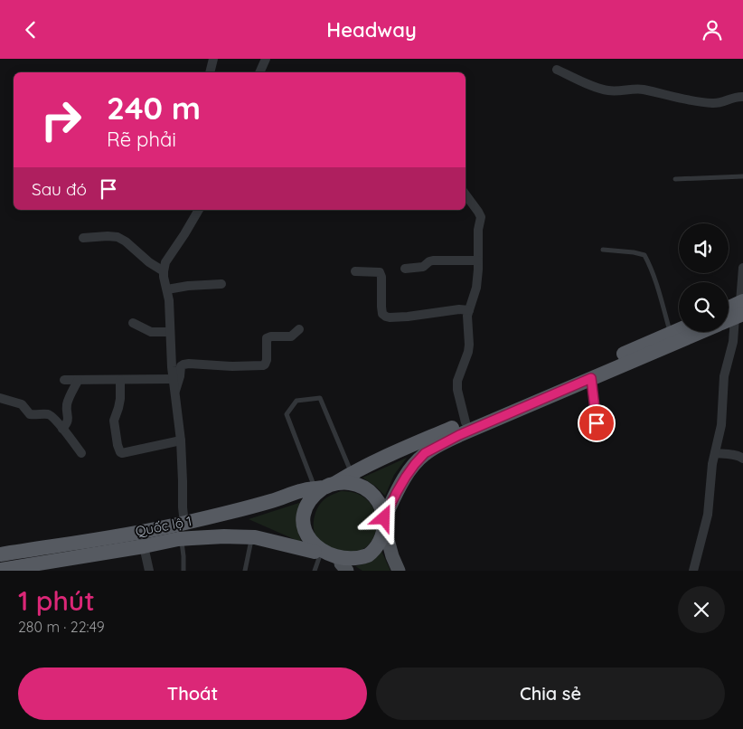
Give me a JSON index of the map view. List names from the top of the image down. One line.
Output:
{"streets":{"highway":["Quốc lộ 1"]},"page":{"header":"Headway","turn":["240 m","Rẽ phải"],"then":"Sau đó","heading":["1 phút","280 m · 22:49"],"buttons":["Thoát","Chia sẻ"]}}
